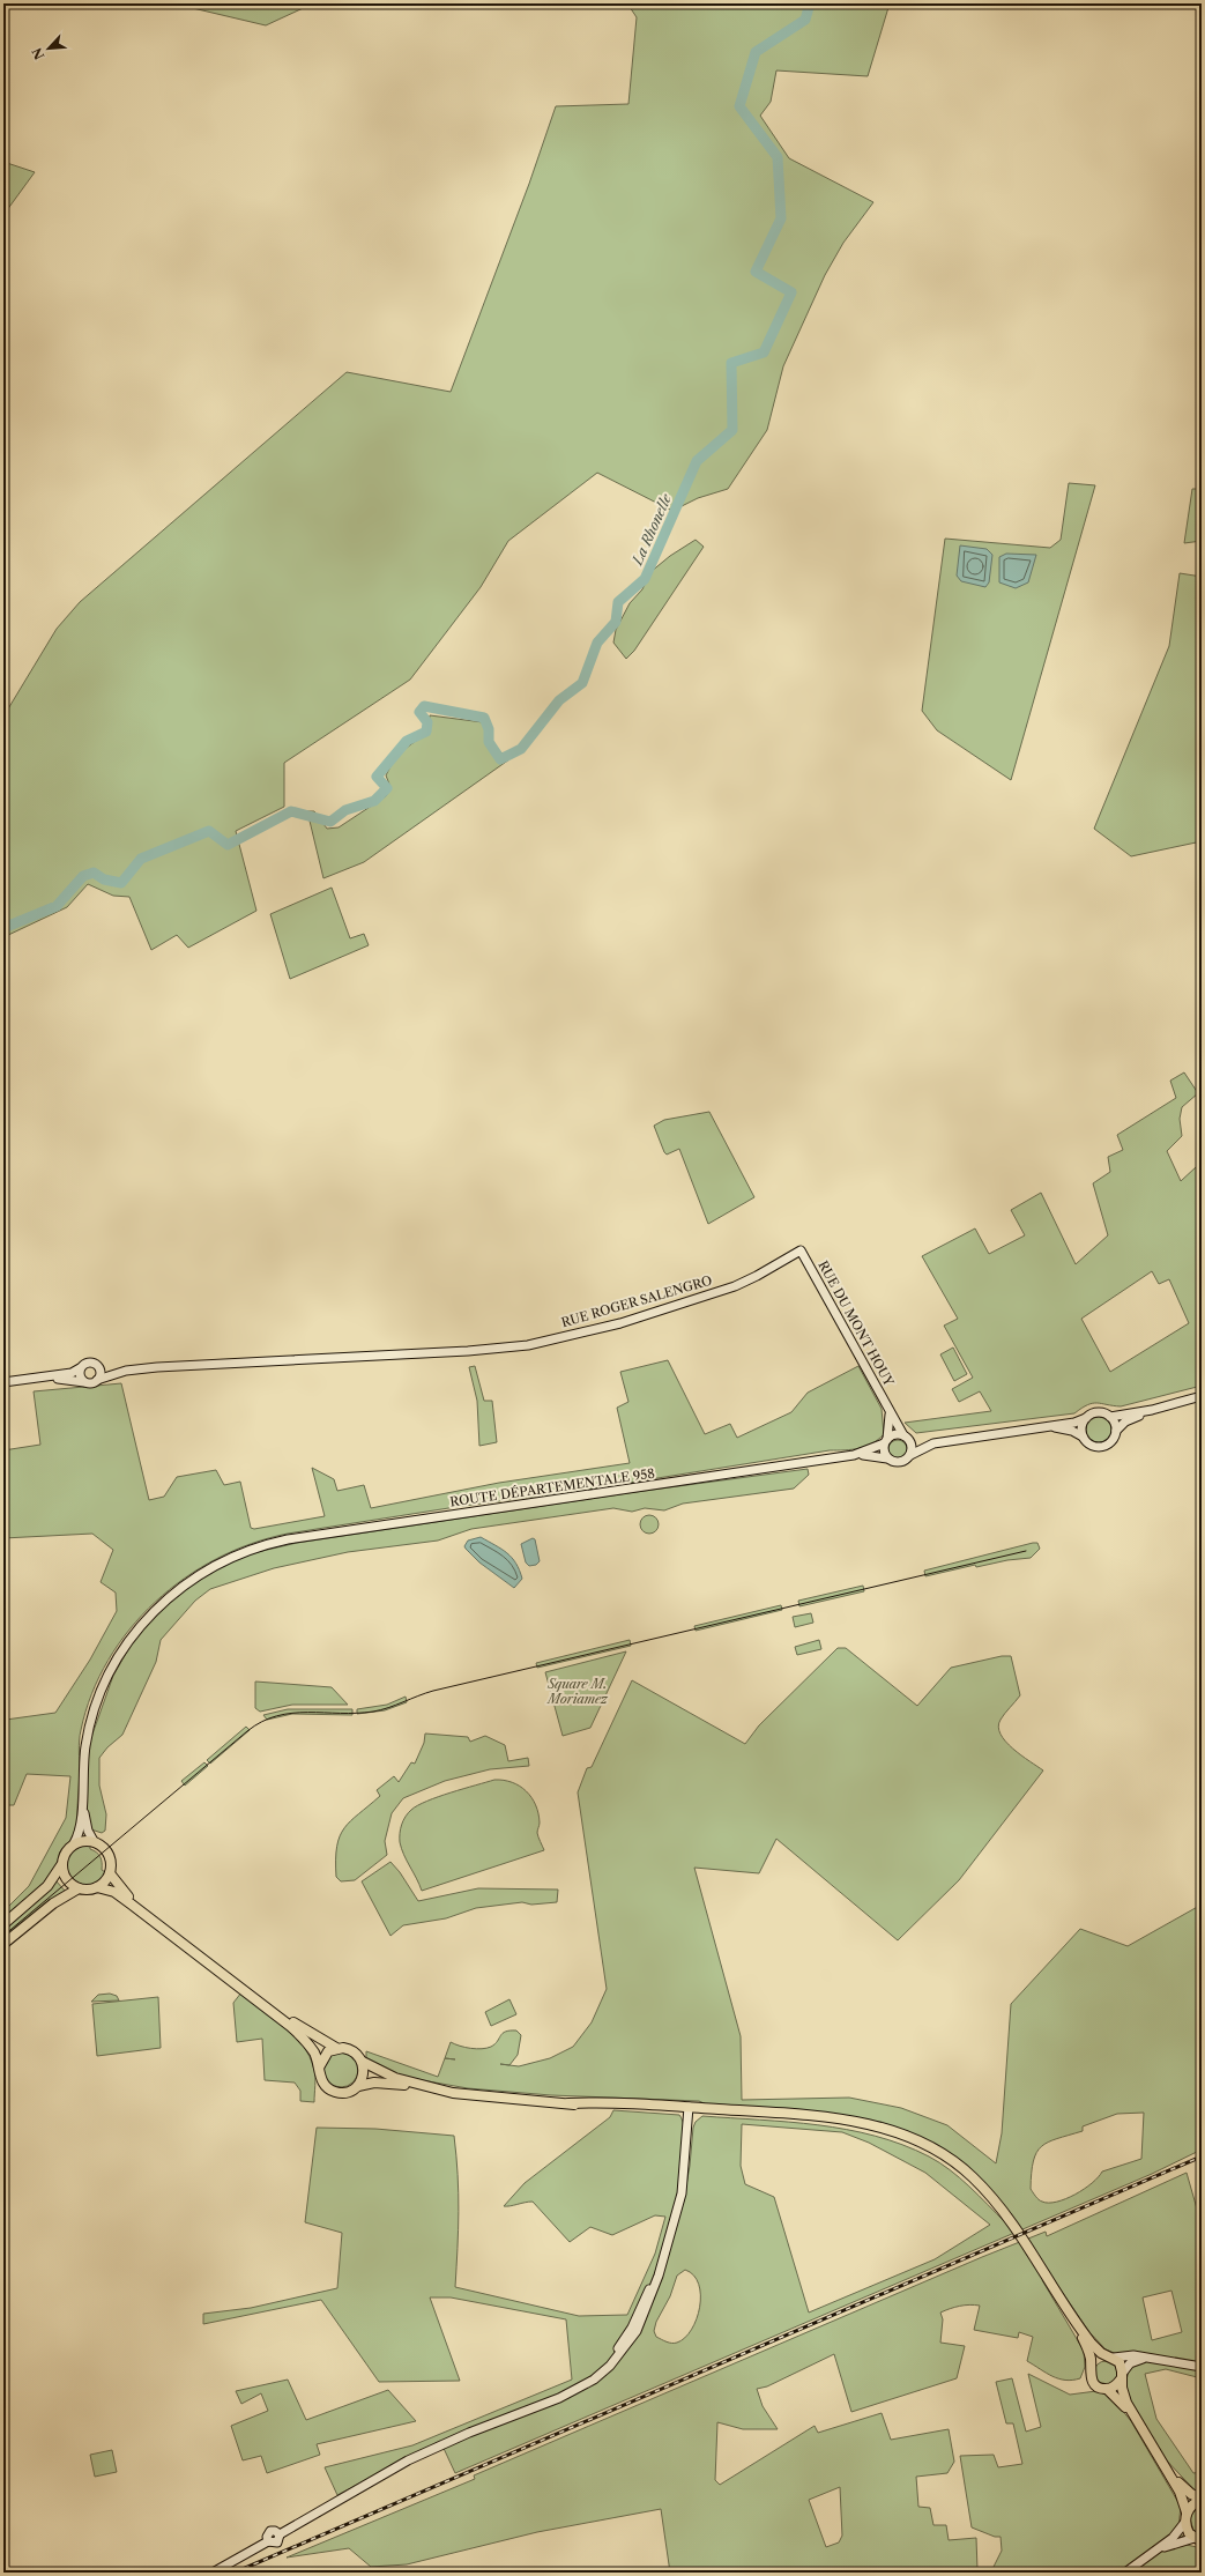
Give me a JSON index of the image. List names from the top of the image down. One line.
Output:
{"streets":{"street":["RUE ROGER SALENGRO","RUE DU MONT HOUY","ROUTE DÉPARTEMENTALE 958"]},"crossings":[["RUE ROGER SALENGRO","RUE DU MONT HOUY"],["RUE DU MONT HOUY","ROUTE DÉPARTEMENTALE 958"]],"water":["La Rhonelle"],"parks":["Square M. Moriamez"],"north":"bottom left"}
